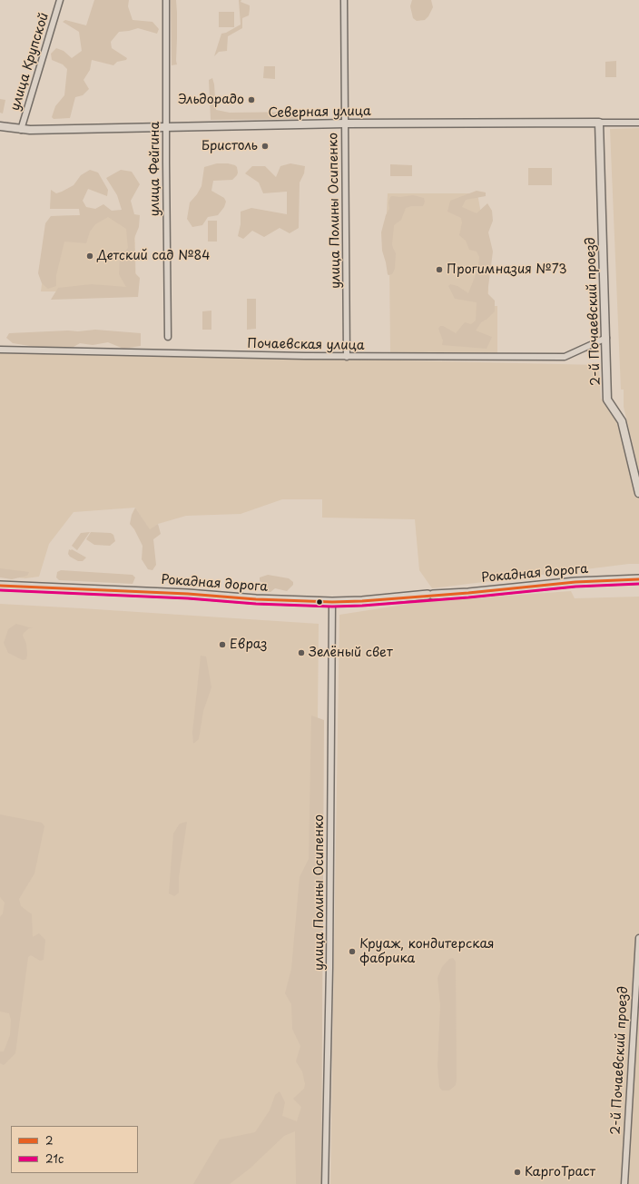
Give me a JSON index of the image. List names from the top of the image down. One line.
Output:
{"streets":{"main road":["Рокадная дорога"],"street":["улица Крупской","Северная улица","улица Фейгина","улица Полины Осипенко","2-й Почаевский проезд","Почаевская улица"]},"crossings":[["улица Крупской","Северная улица"],["Северная улица","улица Фейгина"],["Северная улица","улица Полины Осипенко"],["Северная улица","2-й Почаевский проезд"],["улица Полины Осипенко","Почаевская улица"],["улица Полины Осипенко","Рокадная дорога"],["2-й Почаевский проезд","Почаевская улица"]],"places":["Эльдорадо","Бристоль","Детский сад №84","Прогимназия №73","Евраз","Зелёный свет","Круаж, кондитерская фабрика","КаргоТраст"],"lines":["transit line 2","transit line 21с"],"legend":["2","21с"]}
